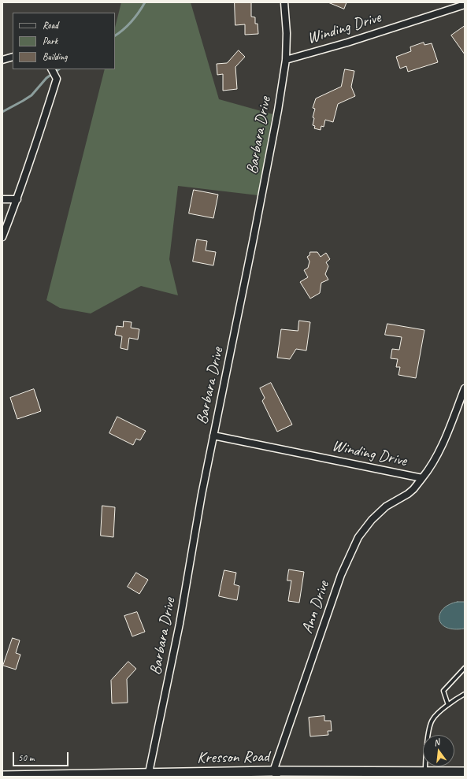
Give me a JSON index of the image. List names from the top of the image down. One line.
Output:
{"streets":{"street":["Winding Drive","Barbara Drive","Ann Drive","Kresson Road"]},"crossings":[["Winding Drive","Barbara Drive"],["Winding Drive","Ann Drive"],["Barbara Drive","Kresson Road"],["Ann Drive","Kresson Road"]],"legend":["Road","Park","Building"],"scale_bar":"50 m","north":"top"}
